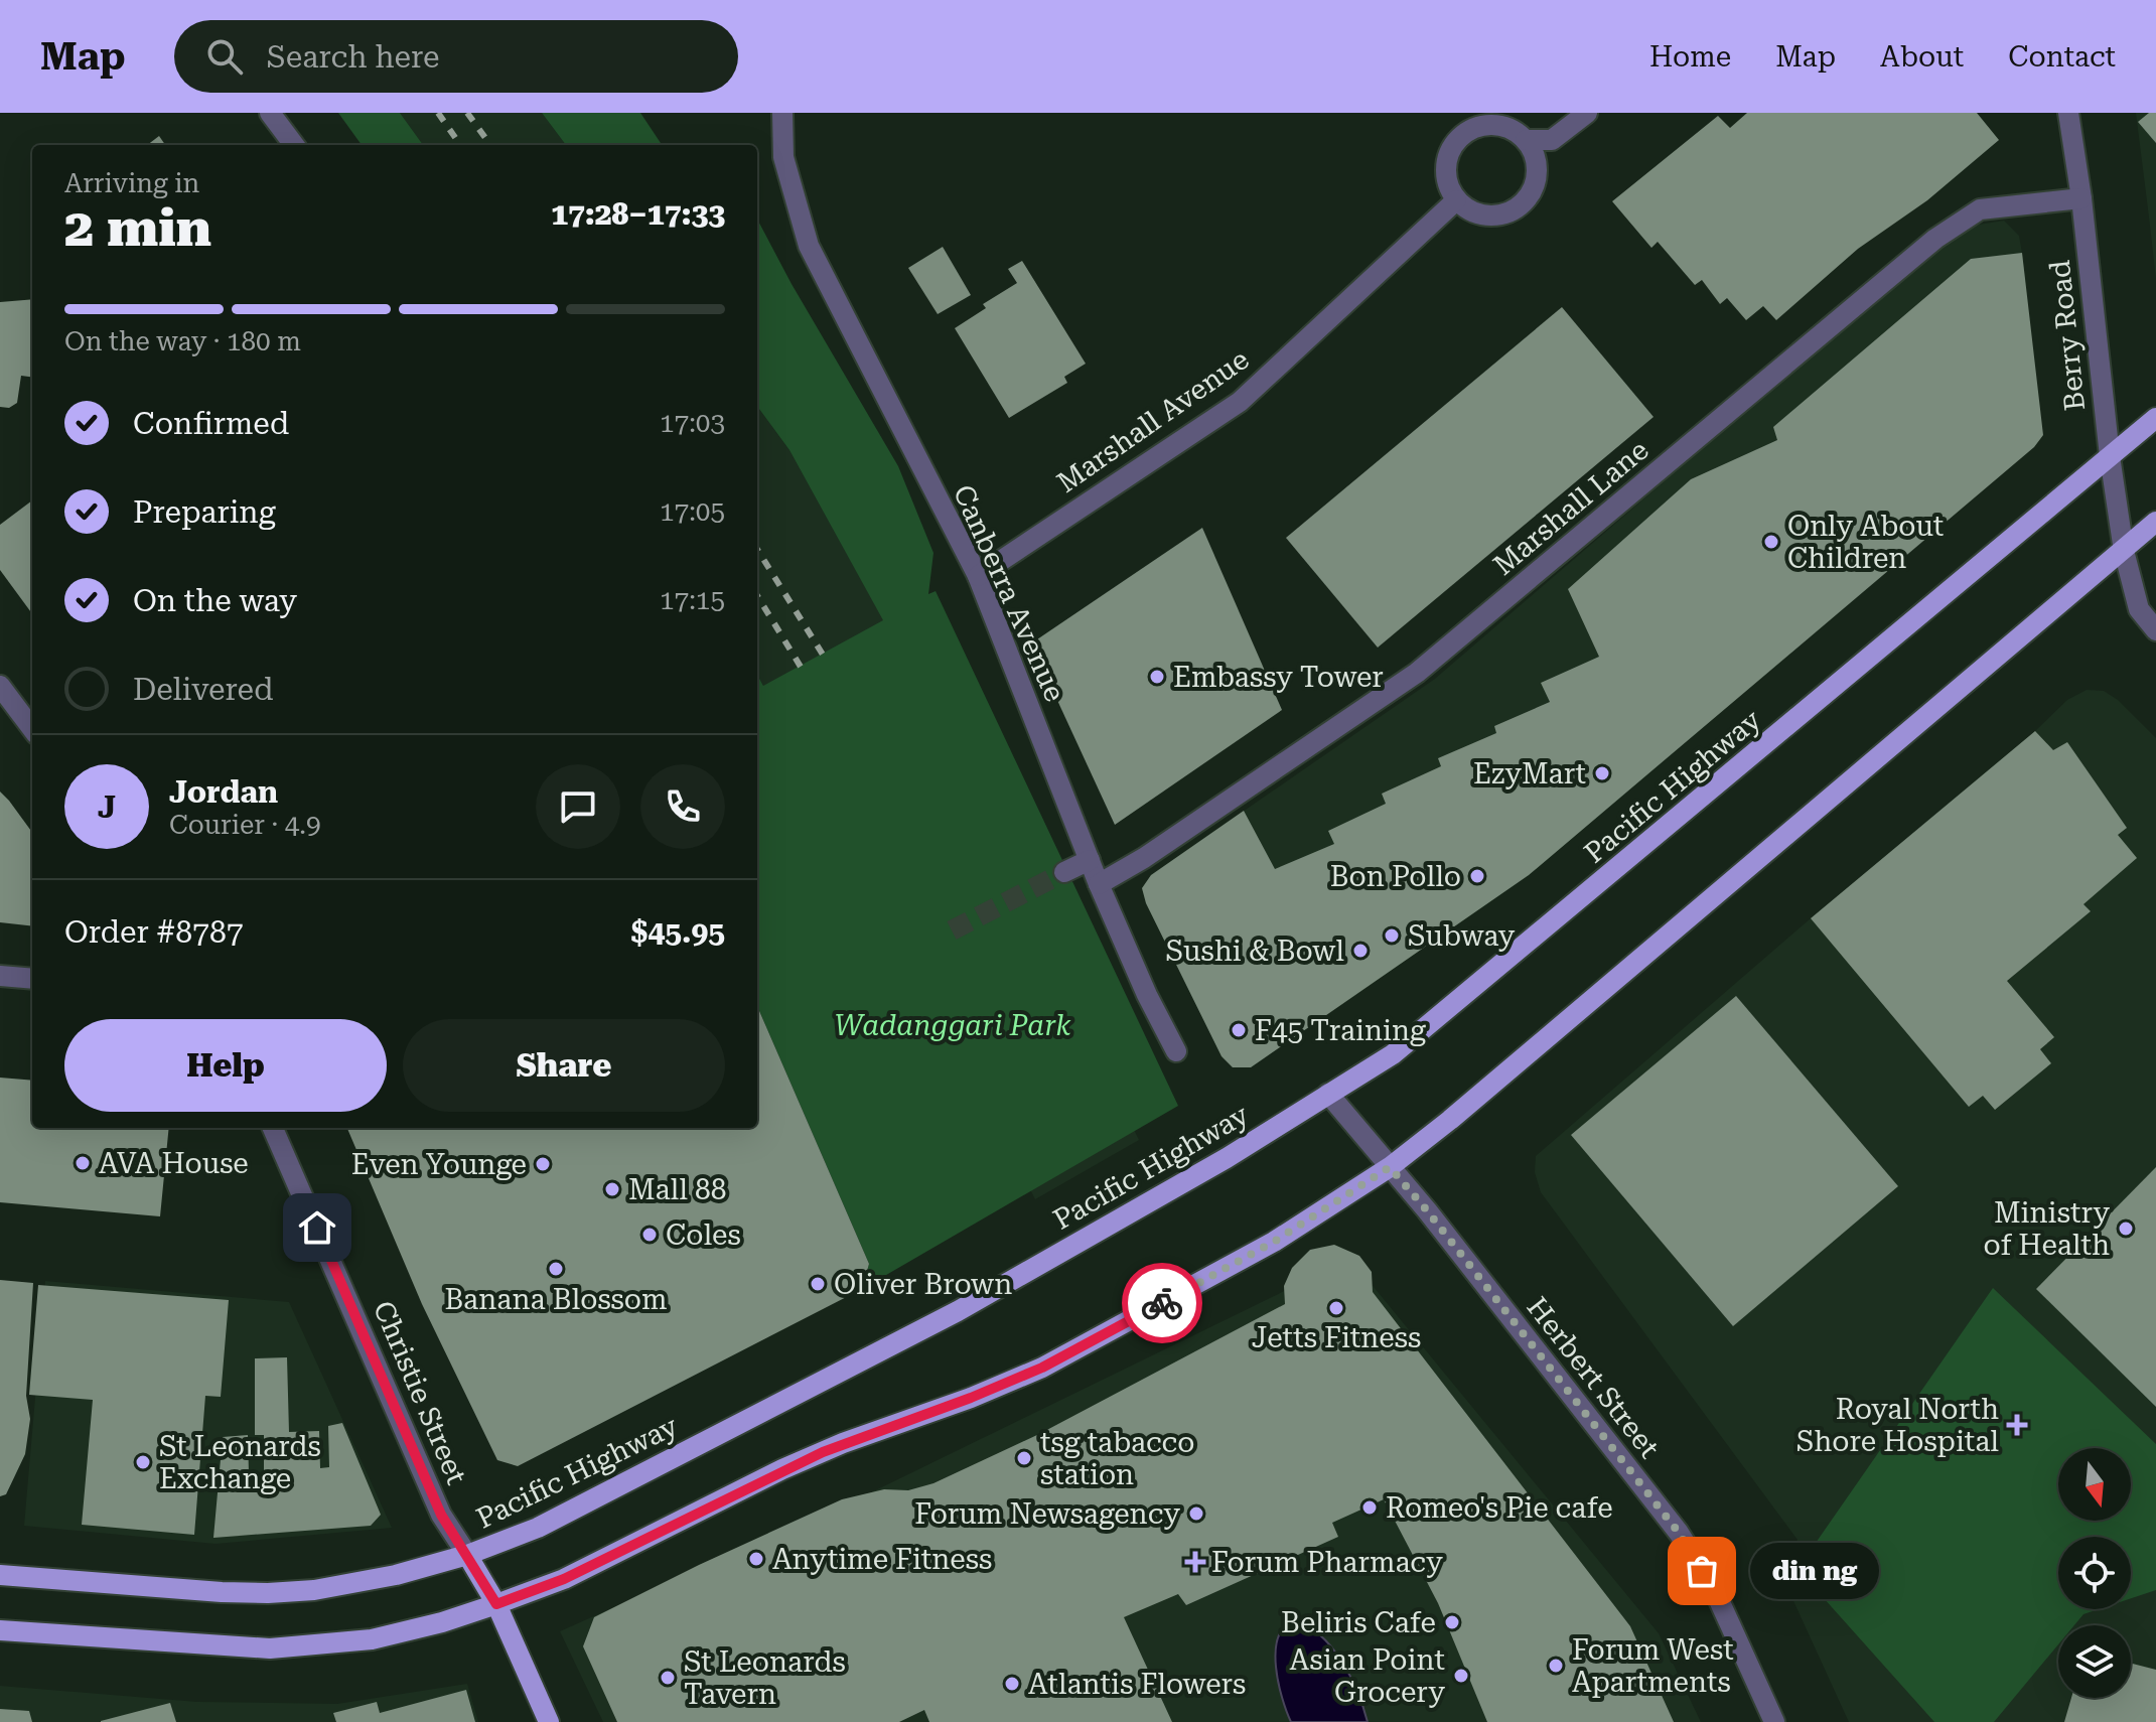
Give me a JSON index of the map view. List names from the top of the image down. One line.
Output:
{"streets":{"main road":["Pacific Highway","Christie Street"],"street":["Berry Road","Marshall Avenue","Marshall Lane","Canberra Avenue","Herbert Street"]},"crossings":[["Berry Road","Marshall Lane"],["Berry Road","Pacific Highway"],["Marshall Avenue","Canberra Avenue"],["Marshall Lane","Canberra Avenue"],["Pacific Highway","Herbert Street"],["Pacific Highway","Christie Street"]],"parks":["Wadanggari Park"],"places":{"other":["Only About Children","Embassy Tower","EzyMart","Bon Pollo","Subway","Sushi & Bowl","F45 Training","AVA House","Even Younge","Mall 88","Ministry of Health","Coles","Banana Blossom","Oliver Brown","Jetts Fitness","tsg tabacco station","St Leonards Exchange","Romeo's Pie cafe","Forum Newsagency","Anytime Fitness","din ng","Beliris Cafe","Forum West Apartments","Asian Point Grocery","St Leonards Tavern","Atlantis Flowers"],"health":["Royal North Shore Hospital","Forum Pharmacy"]},"north":"bottom","page":{"header":"Map","search":"Search here","nav":["Home","Map","About","Contact"],"heading":["2 min","Arriving in","17:28–17:33"],"panel":["Jordan","Courier · 4.9","Order #8787","$45.95"],"bar":"On the way · 180 m","list":[["Confirmed","17:03"],["Preparing","17:05"],["On the way","17:15"],"Delivered"],"round":"J","buttons":["Help","Share"],"bubble":"din ng"}}
